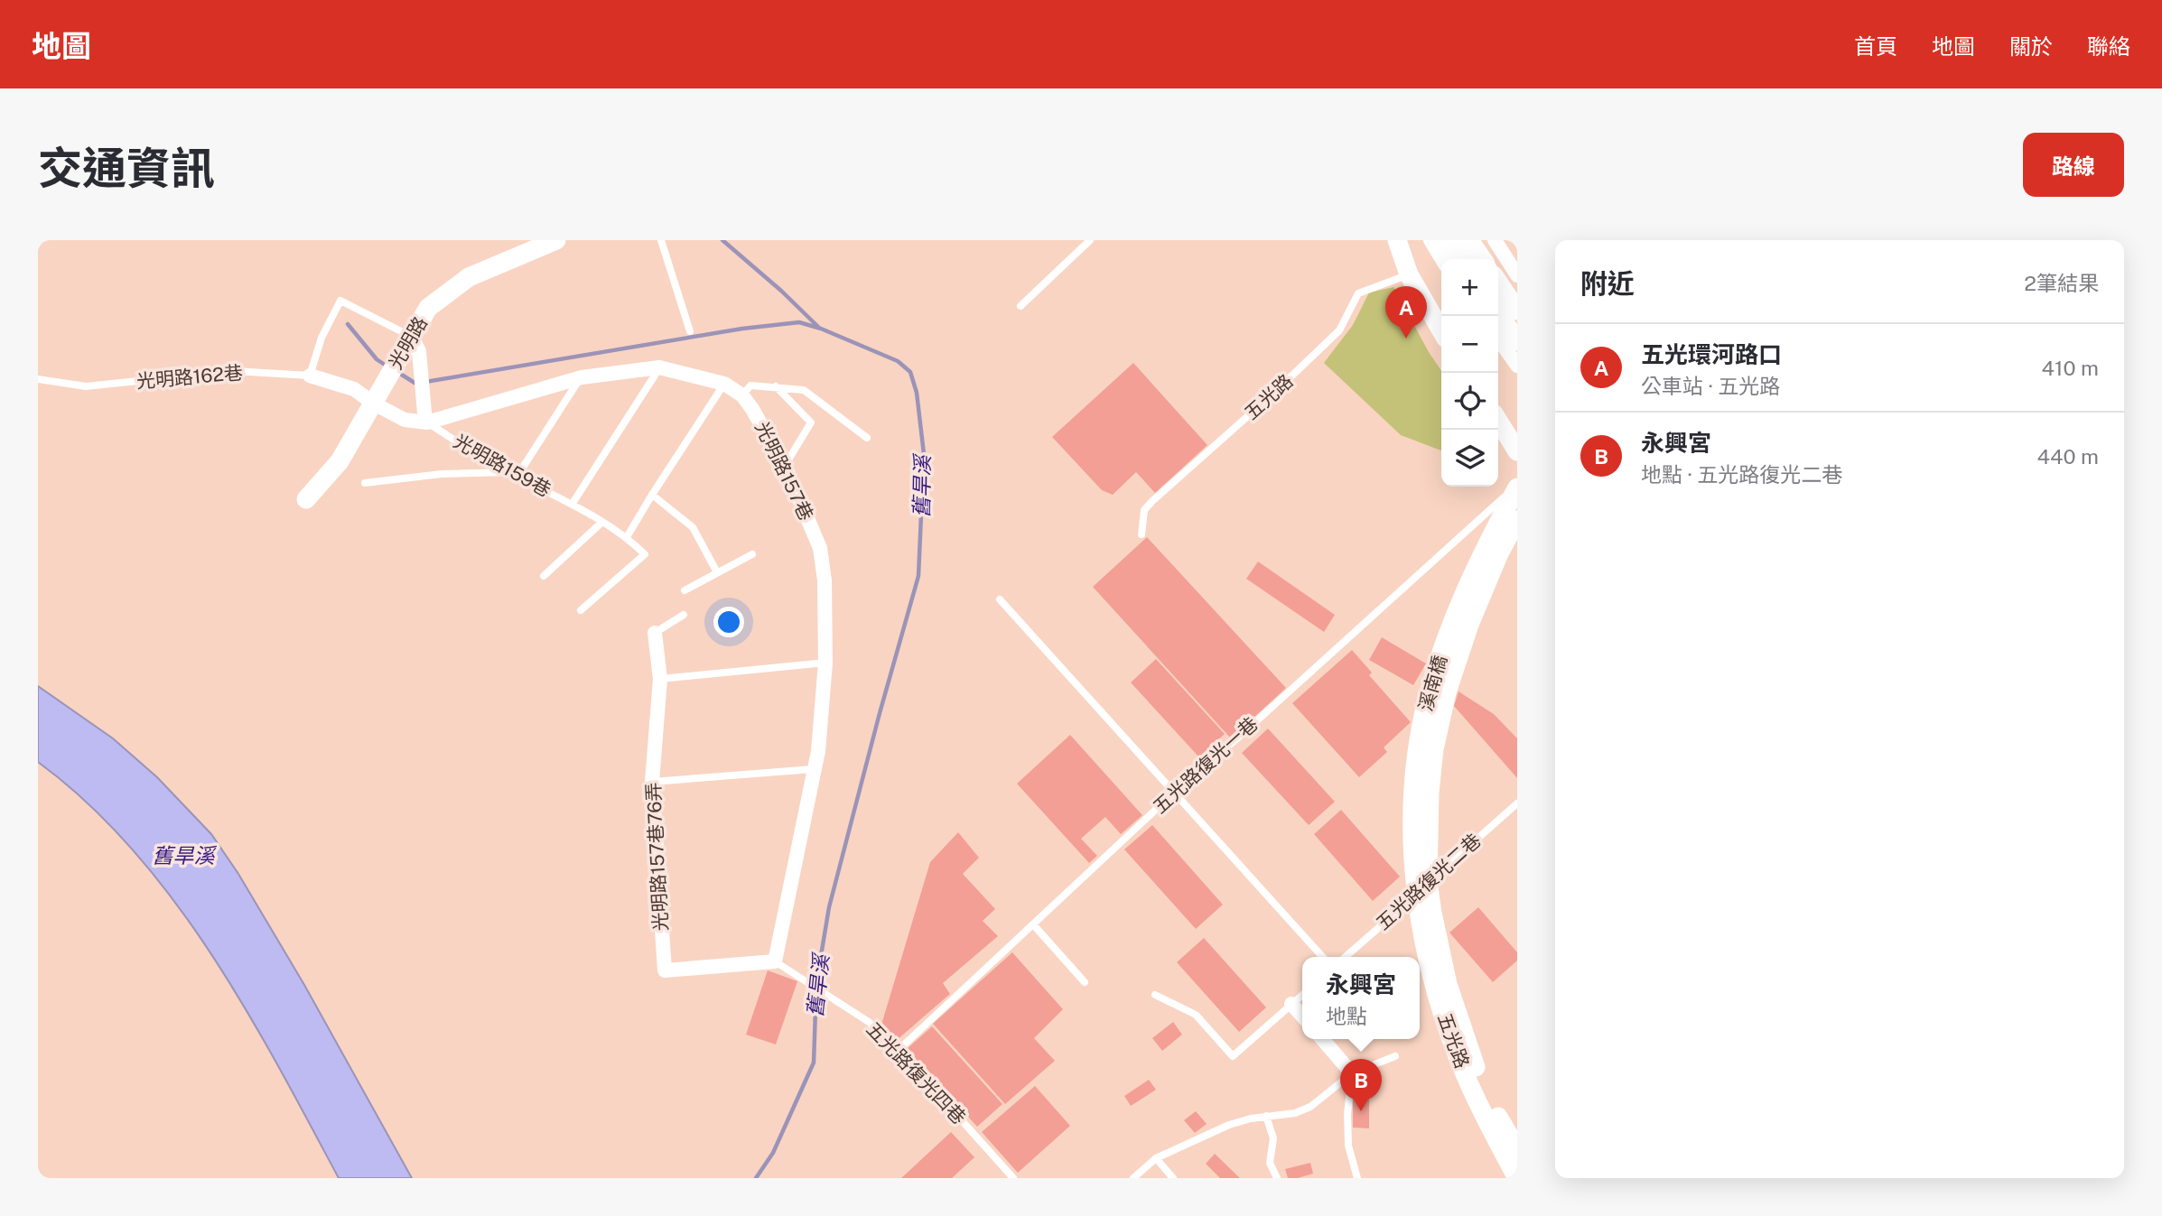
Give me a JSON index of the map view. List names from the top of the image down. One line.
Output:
{"streets":{"main road":["光明路","五光路","溪南橋"],"street":["光明路162巷","光明路159巷","光明路157巷","光明路157巷76弄"],"lane":["五光路復光一巷","五光路復光二巷","五光路復光四巷"]},"crossings":[["光明路","光明路162巷"],["光明路","光明路159巷"],["光明路162巷","光明路159巷"],["五光路","溪南橋"],["五光路","五光路復光二巷"],["光明路159巷","光明路157巷"],["光明路157巷","光明路157巷76弄"],["光明路157巷","五光路復光四巷"],["溪南橋","五光路復光一巷"],["溪南橋","五光路復光二巷"],["五光路復光一巷","五光路復光四巷"],["光明路157巷76弄","五光路復光四巷"]],"water":["舊旱溪"],"page":{"header":"地圖","nav":["首頁","地圖","關於","聯絡"],"title":"交通資訊","buttons":"路線","heading":["附近","2筆結果"],"map_buttons":["+","−"],"pins":["A","B"],"list":[{"mark":"A","name":"五光環河路口","note":"公車站 · 五光路","value":"410 m"},{"mark":"B","name":"永興宮","note":"地點 · 五光路復光二巷","value":"440 m"}],"popup":["永興宮","地點"]}}
